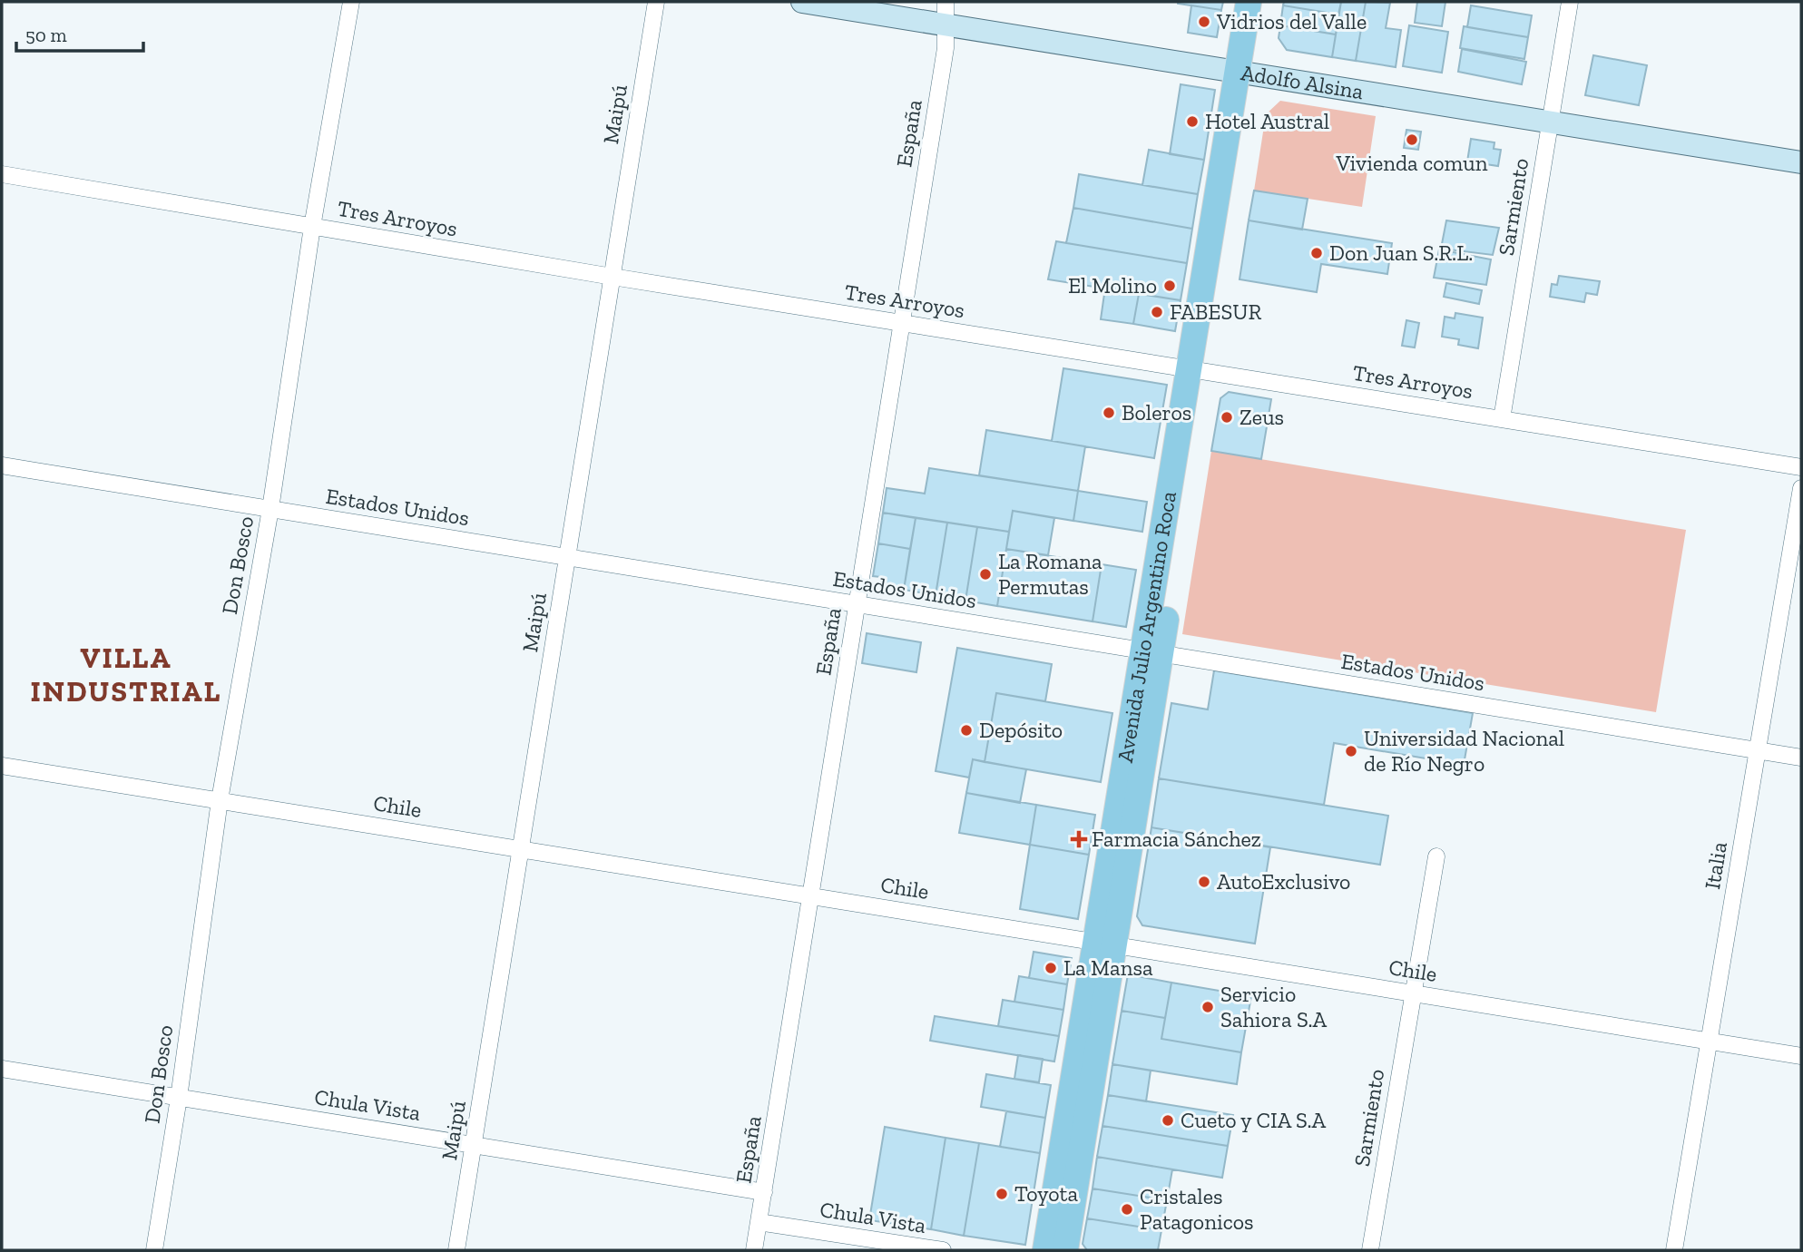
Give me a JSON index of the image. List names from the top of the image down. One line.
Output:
{"streets":{"main road":["Adolfo Alsina","Avenida Julio Argentino Roca"],"street":["Maipú","España","Sarmiento","Tres Arroyos","Estados Unidos","Don Bosco","Chile","Italia","Chula Vista"]},"crossings":[["Adolfo Alsina","España"],["Adolfo Alsina","Sarmiento"],["Adolfo Alsina","Avenida Julio Argentino Roca"],["Maipú","Tres Arroyos"],["Maipú","Estados Unidos"],["Maipú","Chile"],["Maipú","Chula Vista"],["España","Tres Arroyos"],["España","Estados Unidos"],["España","Chile"],["España","Chula Vista"],["Sarmiento","Tres Arroyos"],["Sarmiento","Chile"],["Tres Arroyos","Don Bosco"],["Tres Arroyos","Avenida Julio Argentino Roca"],["Estados Unidos","Don Bosco"],["Estados Unidos","Avenida Julio Argentino Roca"],["Estados Unidos","Italia"],["Don Bosco","Chile"],["Don Bosco","Chula Vista"],["Avenida Julio Argentino Roca","Chile"],["Chile","Italia"]],"districts":["VILLA INDUSTRIAL"],"places":{"other":["Vidrios del Valle","Hotel Austral","Vivienda comun","Don Juan S.R.L.","El Molino","FABESUR","Boleros","Zeus","La Romana Permutas","Depósito","Universidad Nacional de Río Negro","AutoExclusivo","La Mansa","Servicio Sahiora S.A","Cueto y CIA S.A","Toyota","Cristales Patagonicos"],"health":["Farmacia Sánchez"]},"scale_bar":"50 m"}
